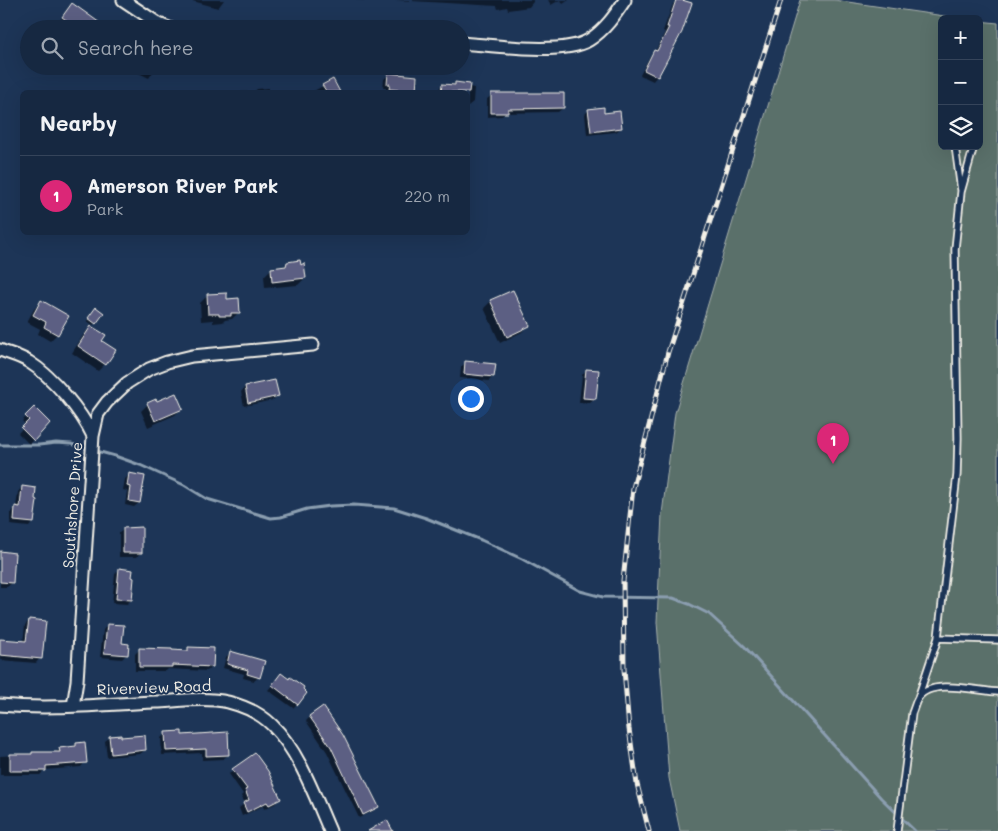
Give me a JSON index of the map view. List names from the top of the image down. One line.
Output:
{"streets":{"street":["Southshore Drive","Riverview Road"]},"crossings":[["Southshore Drive","Riverview Road"]],"page":{"map_buttons":["+","−"],"search":"Search here","heading":"Nearby","list":[{"mark":"1","name":"Amerson River Park","note":"Park","value":"220 m"}],"pins":"1"}}
